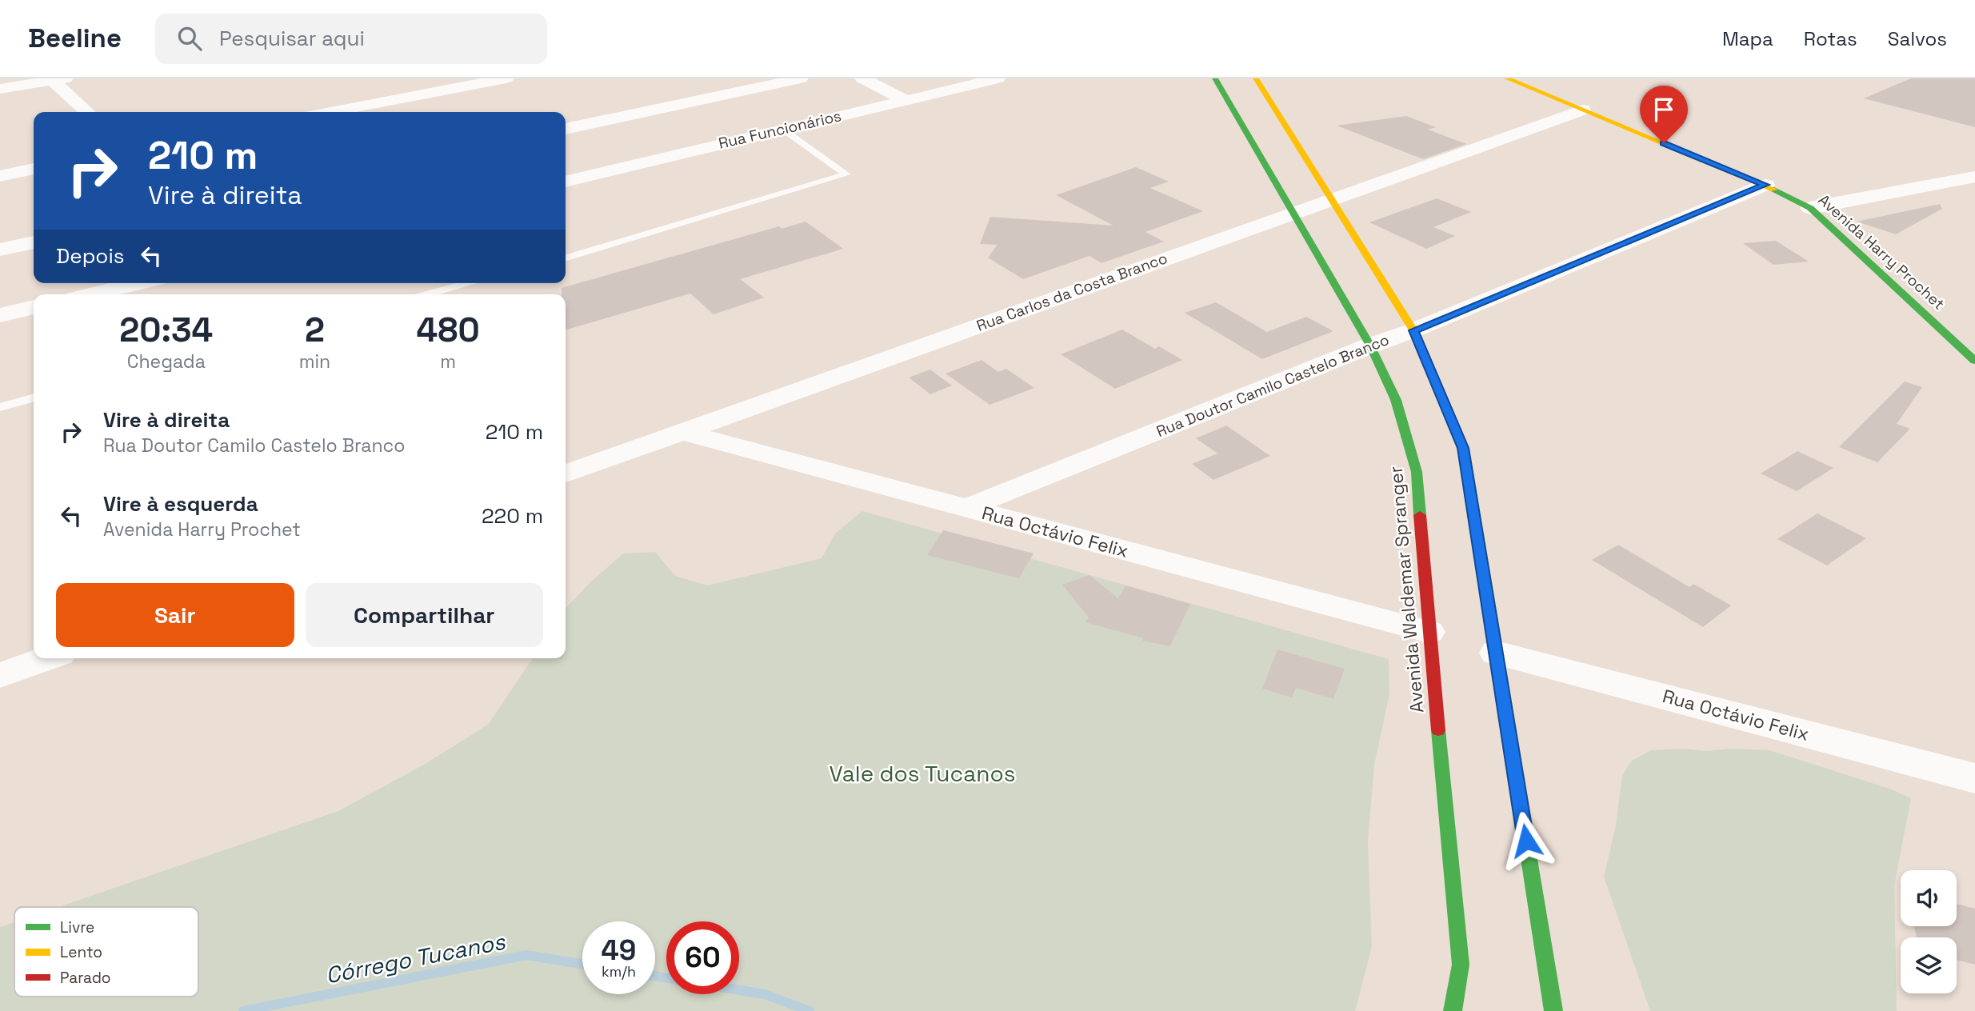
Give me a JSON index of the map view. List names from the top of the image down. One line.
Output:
{"streets":{"main road":["Avenida Harry Prochet","Avenida Waldemar Spranger"],"street":["Rua Funcionários","Rua Carlos da Costa Branco","Rua Doutor Camilo Castelo Branco","Rua Octávio Felix"]},"crossings":[["Avenida Harry Prochet","Rua Carlos da Costa Branco"],["Avenida Harry Prochet","Rua Doutor Camilo Castelo Branco"],["Rua Carlos da Costa Branco","Rua Octávio Felix"],["Rua Carlos da Costa Branco","Avenida Waldemar Spranger"],["Rua Doutor Camilo Castelo Branco","Rua Octávio Felix"],["Rua Doutor Camilo Castelo Branco","Avenida Waldemar Spranger"],["Rua Octávio Felix","Avenida Waldemar Spranger"]],"water":["Córrego Tucanos"],"parks":["Vale dos Tucanos"],"legend":["Livre","Lento","Parado"],"page":{"header":"Beeline","search":"Pesquisar aqui","nav":["Mapa","Rotas","Salvos"],"turn":["210 m","Vire à direita"],"then":"Depois","eta":["20:34","Chegada","2","min","480","m"],"list":[{"name":"Vire à direita","note":"Rua Doutor Camilo Castelo Branco","value":"210 m"},{"name":"Vire à esquerda","note":"Avenida Harry Prochet","value":"220 m"}],"buttons":["Sair","Compartilhar"],"speed":"49 km/h","limit":"60"}}
